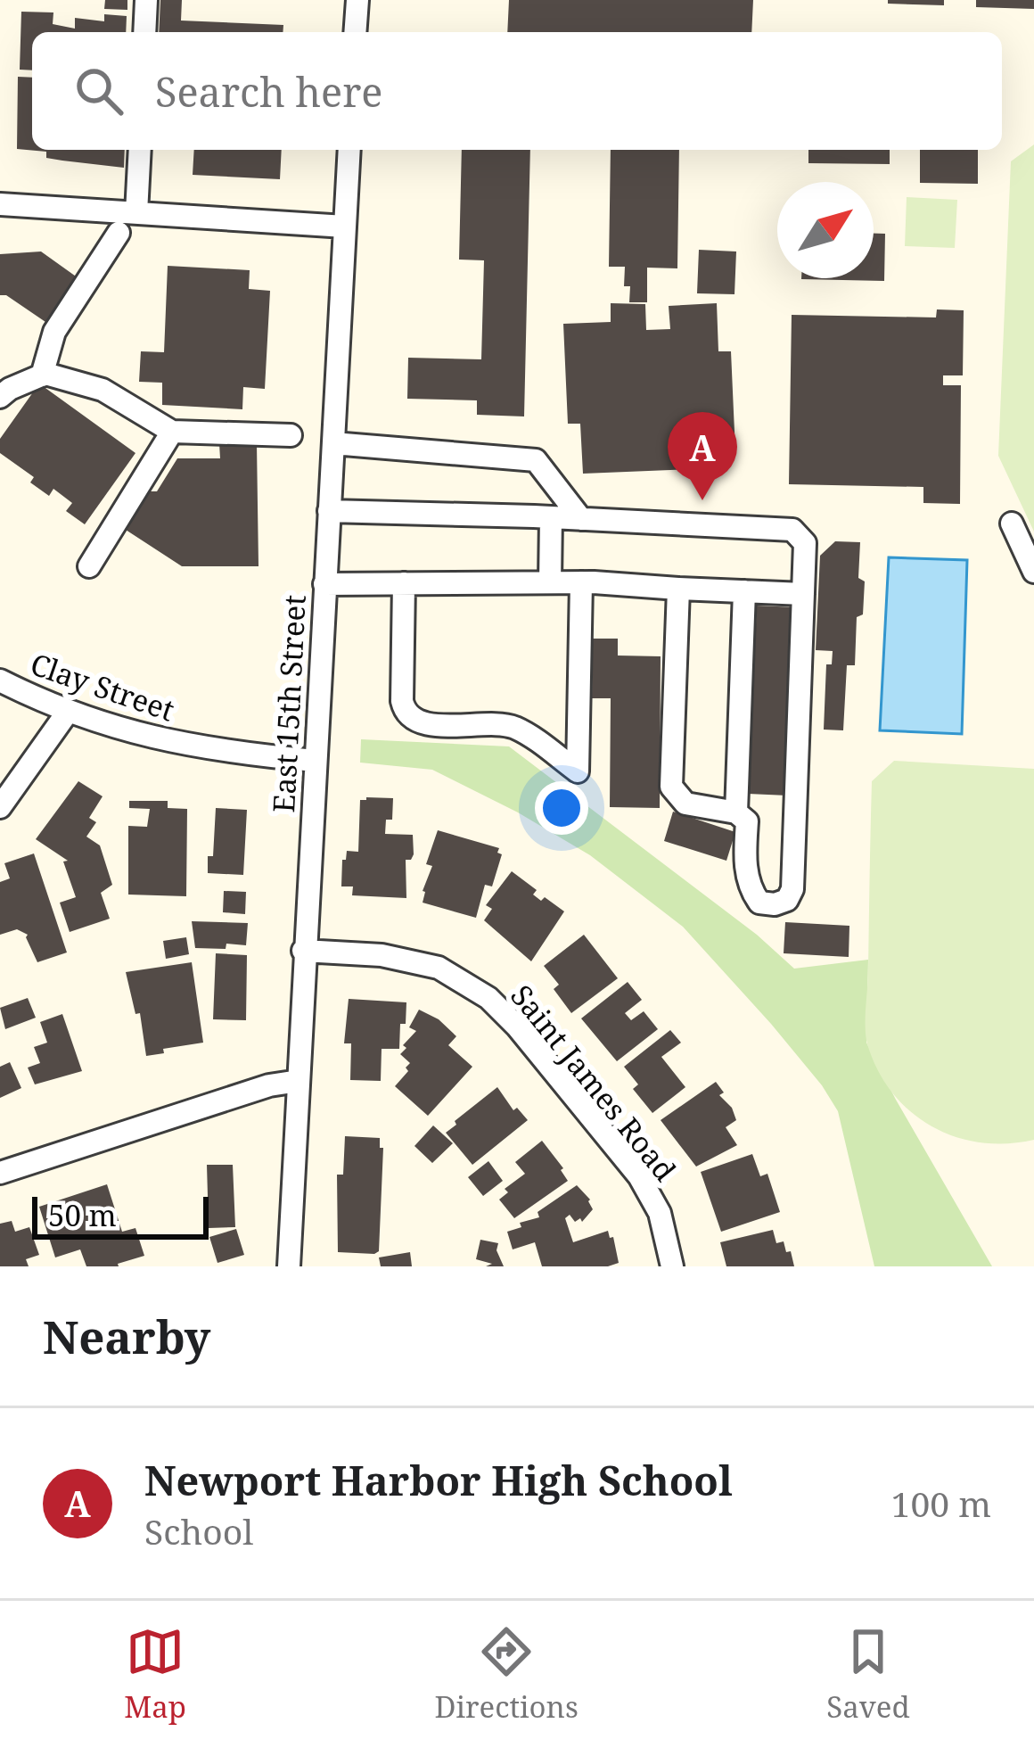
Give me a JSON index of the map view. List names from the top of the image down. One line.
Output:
{"streets":{"street":["Clay Street","East 15th Street","Saint James Road"]},"crossings":[["Clay Street","East 15th Street"],["East 15th Street","Saint James Road"]],"scale_bar":"50 m","north":"top right","page":{"search":"Search here","pins":"A","scale":"50 m","heading":"Nearby","list":[{"mark":"A","name":"Newport Harbor High School","note":"School","value":"100 m"}],"nav":["Map","Directions","Saved"]}}
